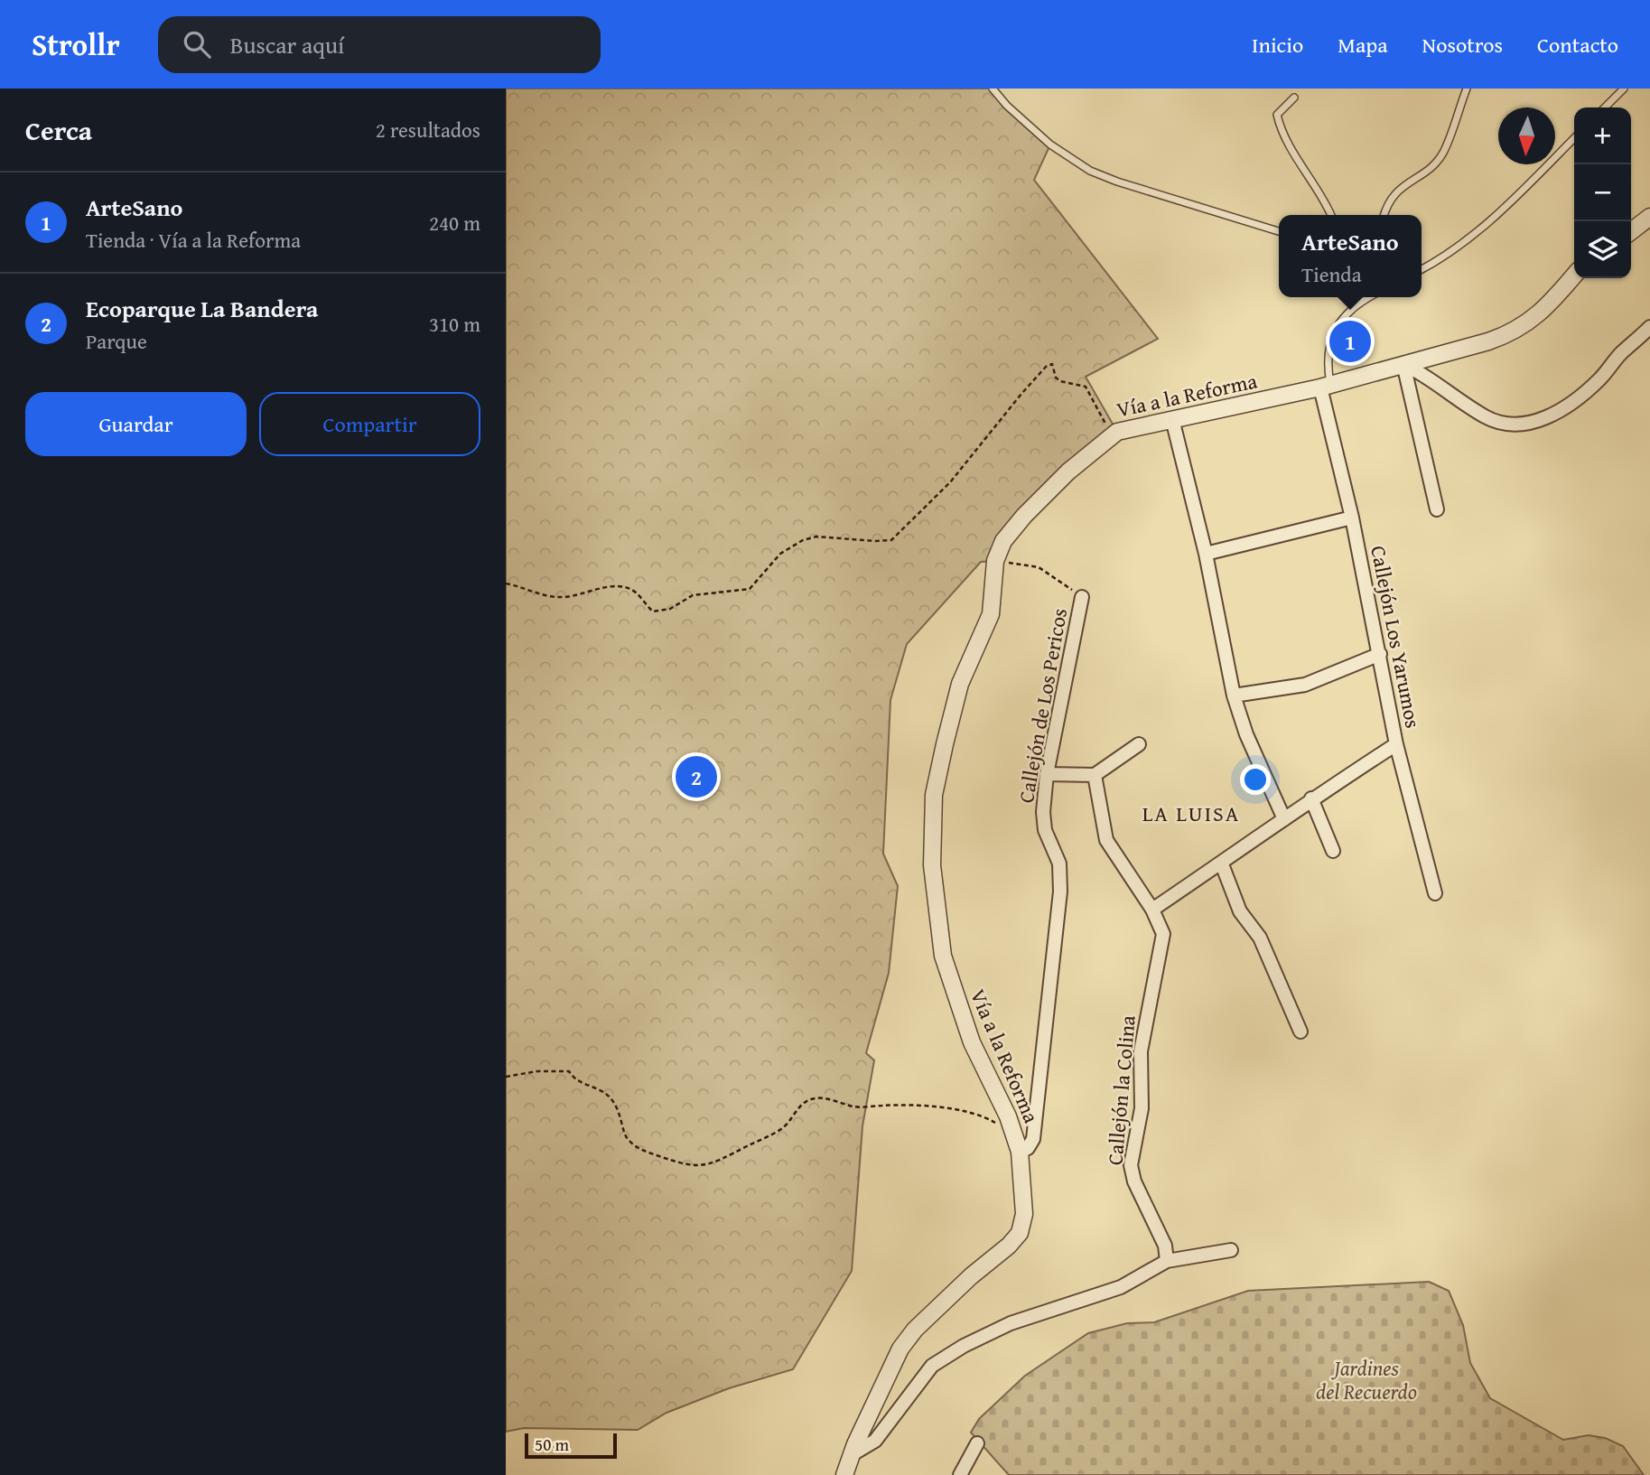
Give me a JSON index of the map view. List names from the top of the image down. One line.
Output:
{"streets":{"street":["Vía a la Reforma","Callejón Los Yarumos","Callejón de Los Pericos","Callejón la Colina"]},"crossings":[["Vía a la Reforma","Callejón Los Yarumos"],["Vía a la Reforma","Callejón de Los Pericos"]],"districts":["LA LUISA"],"parks":["Jardines del Recuerdo"],"scale_bar":"50 m","north":"bottom","page":{"header":"Strollr","search":"Buscar aquí","nav":["Inicio","Mapa","Nosotros","Contacto"],"heading":["Cerca","2 resultados"],"map_buttons":["+","−"],"list":[{"mark":"1","name":"ArteSano","note":"Tienda · Vía a la Reforma","value":"240 m"},{"mark":"2","name":"Ecoparque La Bandera","note":"Parque","value":"310 m"}],"popup":["ArteSano","Tienda"],"pins":["1","2"],"buttons":["Guardar","Compartir"],"scale":"50 m"}}
